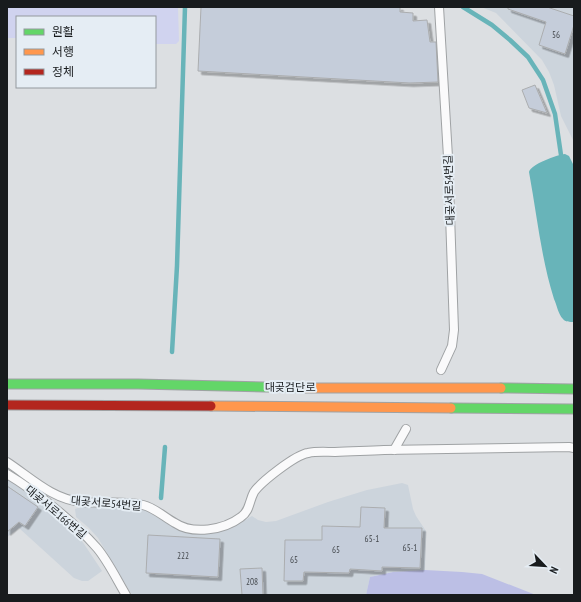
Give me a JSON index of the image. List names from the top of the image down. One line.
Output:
{"streets":{"main road":["대곶검단로"],"lane":["대곶서로54번길","대곶서로166번길"]},"house_numbers":["56","65-1","65-1","65","222","65","208"],"legend":["원활","서행","정체"],"north":"bottom right"}
